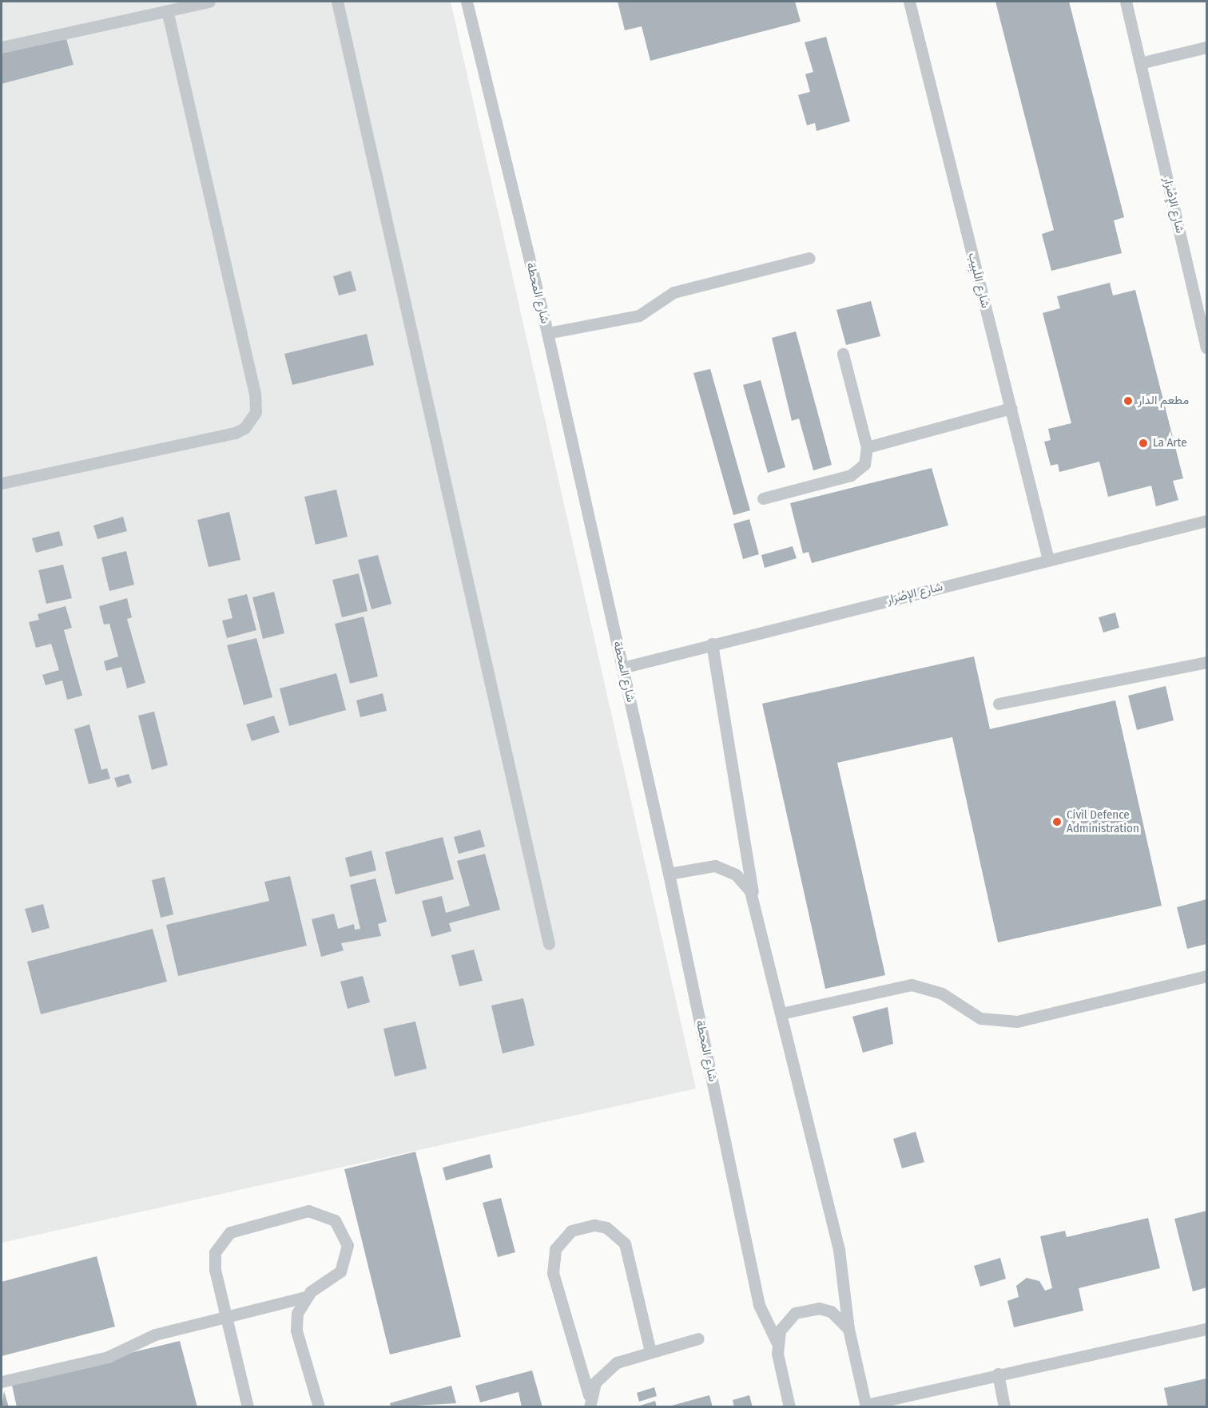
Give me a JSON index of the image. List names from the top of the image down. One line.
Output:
{"streets":{"lane":["شارع الإِصْرَار","شارع اللَبِيب","شارع المحطة"]},"crossings":[["شارع الإِصْرَار","شارع اللَبِيب"],["شارع الإِصْرَار","شارع المحطة"]],"places":["مطعم الدار","La Arte","Civil Defence Administration"]}
